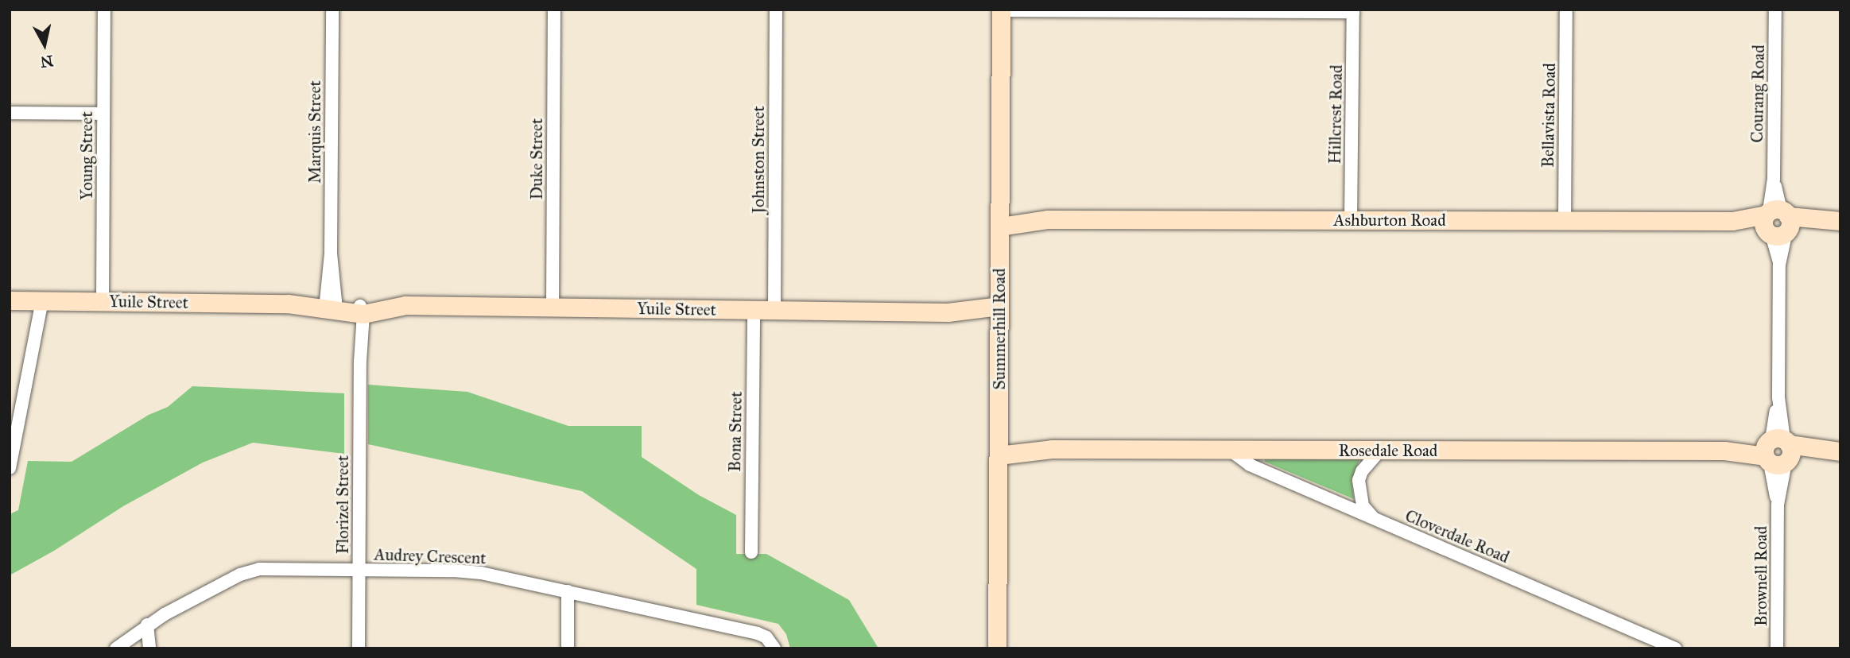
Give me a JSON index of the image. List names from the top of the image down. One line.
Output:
{"streets":{"street":["Courang Road","Hillcrest Road","Bellavista Road","Marquis Street","Young Street","Duke Street","Johnston Street","Ashburton Road","Yuile Street","Summerhill Road","Bona Street","Rosedale Road","Florizel Street","Cloverdale Road","Audrey Crescent","Brownell Road"]},"crossings":[["Courang Road","Ashburton Road"],["Courang Road","Brownell Road"],["Hillcrest Road","Ashburton Road"],["Bellavista Road","Ashburton Road"],["Marquis Street","Yuile Street"],["Young Street","Yuile Street"],["Duke Street","Yuile Street"],["Johnston Street","Yuile Street"],["Ashburton Road","Summerhill Road"],["Ashburton Road","Brownell Road"],["Yuile Street","Summerhill Road"],["Yuile Street","Bona Street"],["Yuile Street","Florizel Street"],["Summerhill Road","Rosedale Road"],["Rosedale Road","Cloverdale Road"],["Rosedale Road","Brownell Road"],["Florizel Street","Audrey Crescent"]],"north":"bottom"}
